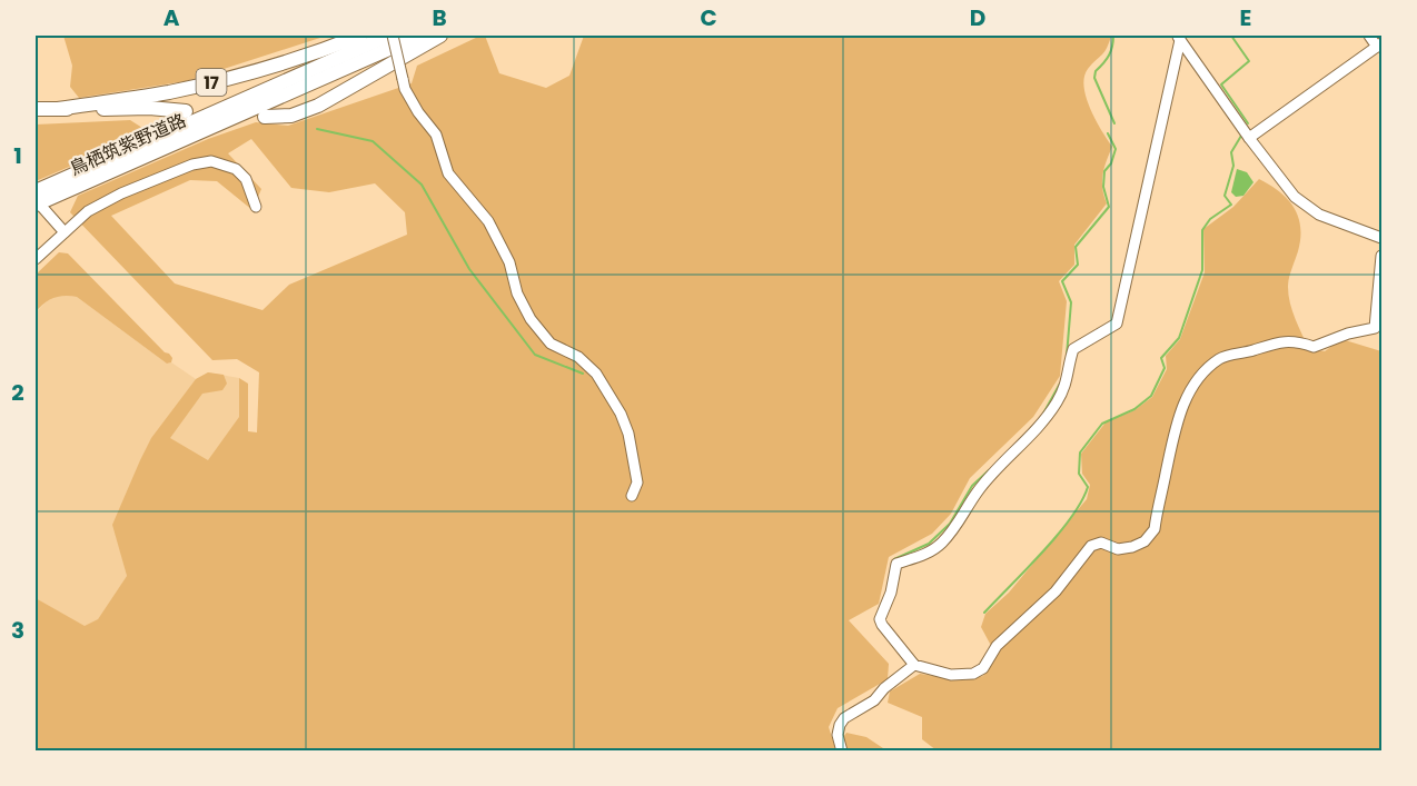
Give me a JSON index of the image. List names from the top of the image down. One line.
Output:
{"streets":{"main road":["17","鳥栖筑紫野道路"]},"grid":{"columns":["A","B","C","D","E"],"rows":["1","2","3"]}}
